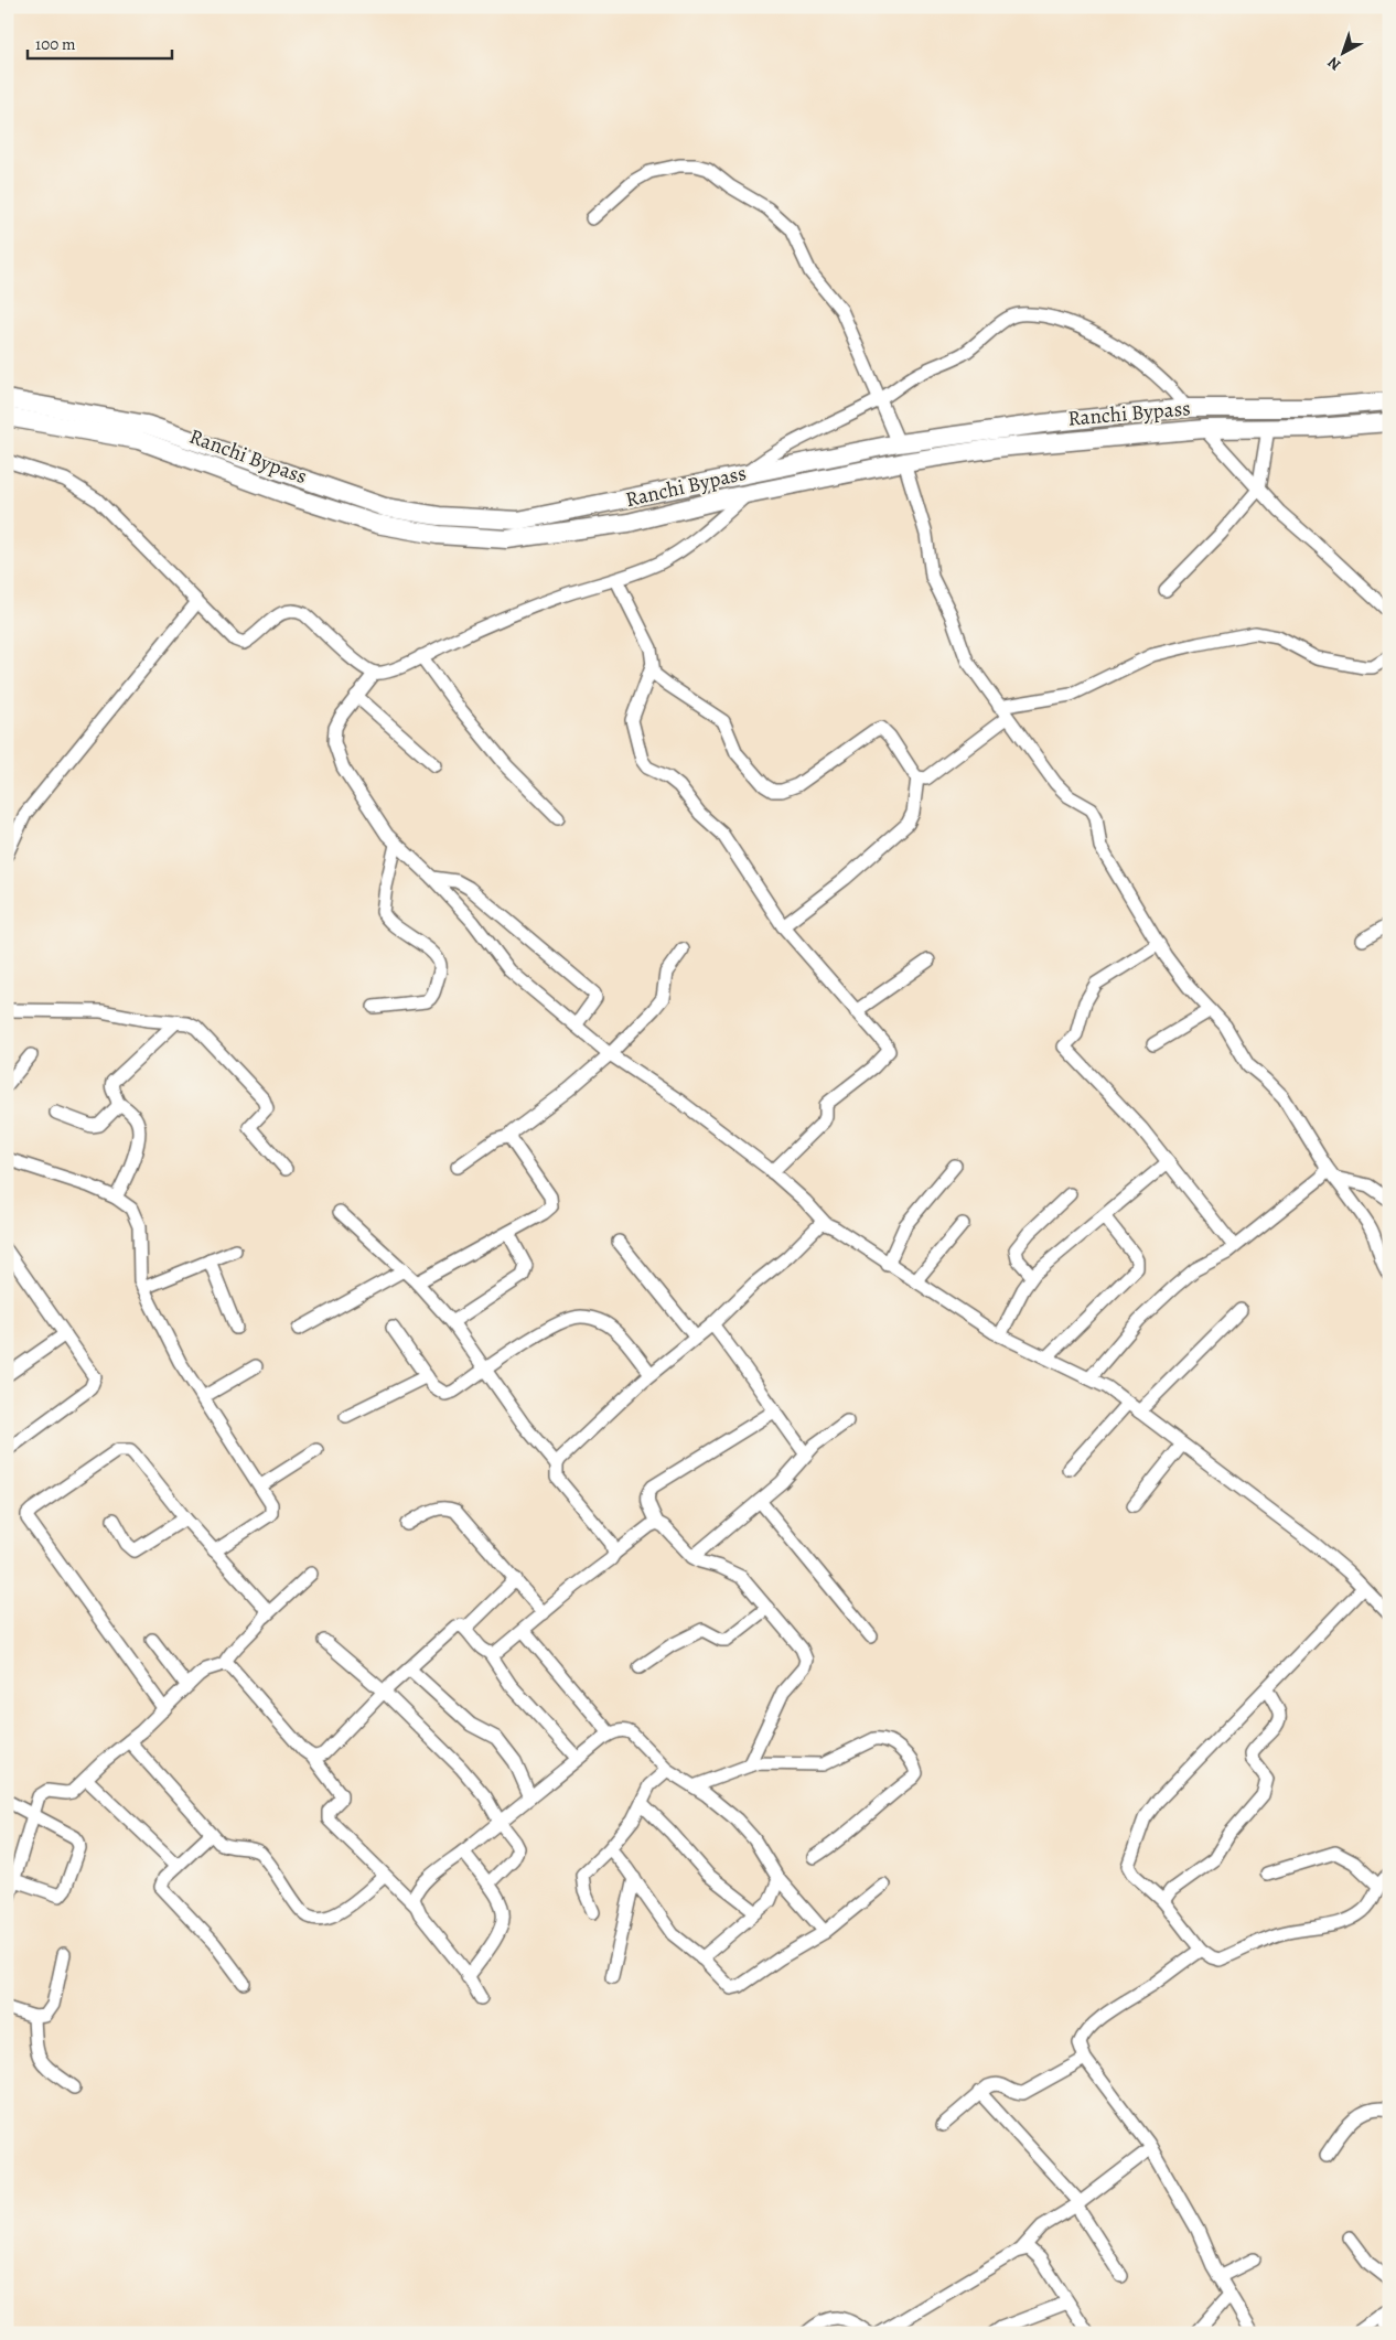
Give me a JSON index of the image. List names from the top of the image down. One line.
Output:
{"streets":{"highway":["Ranchi Bypass"]},"scale_bar":"100 m","north":"bottom left"}
